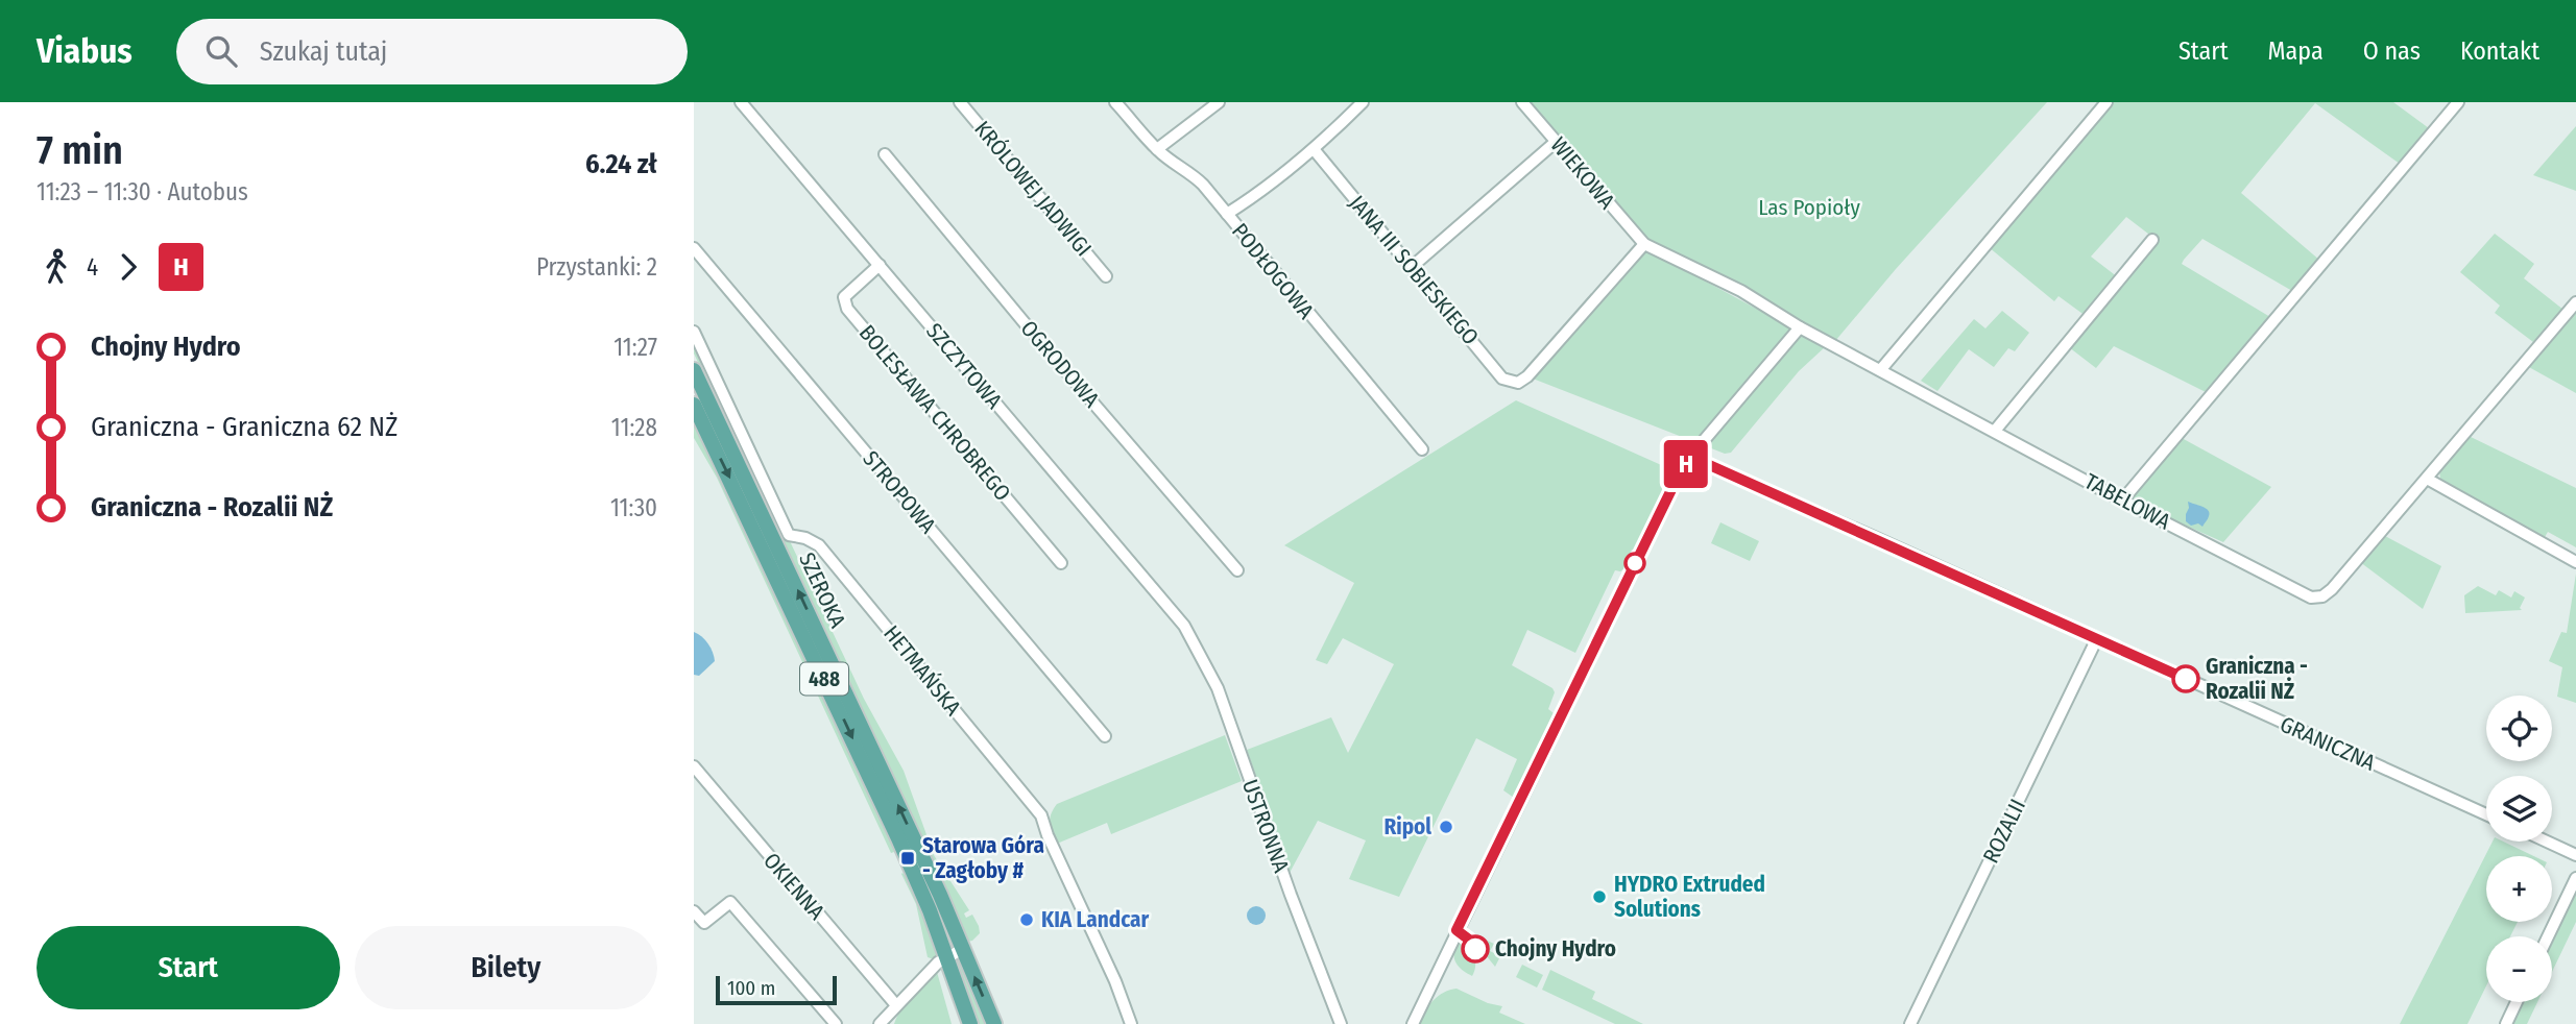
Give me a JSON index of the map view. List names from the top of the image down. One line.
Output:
{"streets":{"main road":["SZEROKA","488"],"street":["WIEKOWA","KRÓLOWEJ JADWIGI","JANA III SOBIESKIEGO","PODŁOGOWA","OGRODOWA","SZCZYTOWA","BOLESŁAWA CHROBREGO","STROPOWA","TABELOWA","HETMAŃSKA","GRANICZNA","USTRONNA","ROZALII","OKIENNA"]},"crossings":[["WIEKOWA","JANA III SOBIESKIEGO"],["WIEKOWA","TABELOWA"],["JANA III SOBIESKIEGO","TABELOWA"],["SZCZYTOWA","BOLESŁAWA CHROBREGO"],["SZCZYTOWA","USTRONNA"],["SZEROKA","488"],["GRANICZNA","ROZALII"]],"parks":["Las Popioły"],"places":{"other":["Graniczna - Rozalii NŻ","Ripol","HYDRO Extruded Solutions","KIA Landcar","Chojny Hydro"],"transit":["Starowa Góra - Zagłoby #"]},"lines":["bus line H"],"scale_bar":"100 m","page":{"header":"Viabus","search":"Szukaj tutaj","nav":["Start","Mapa","O nas","Kontakt"],"heading":["7 min","11:23 – 11:30 · Autobus","6.24 zł"],"on_map":"H","legs":["4","H","Przystanki: 2"],"list":[{"name":"Chojny Hydro","value":"11:27"},{"name":"Graniczna - Graniczna 62 NŻ","value":"11:28"},{"name":"Graniczna - Rozalii NŻ","value":"11:30"}],"map_buttons":["+","−"],"buttons":["Start","Bilety"],"scale":"100 m"}}
